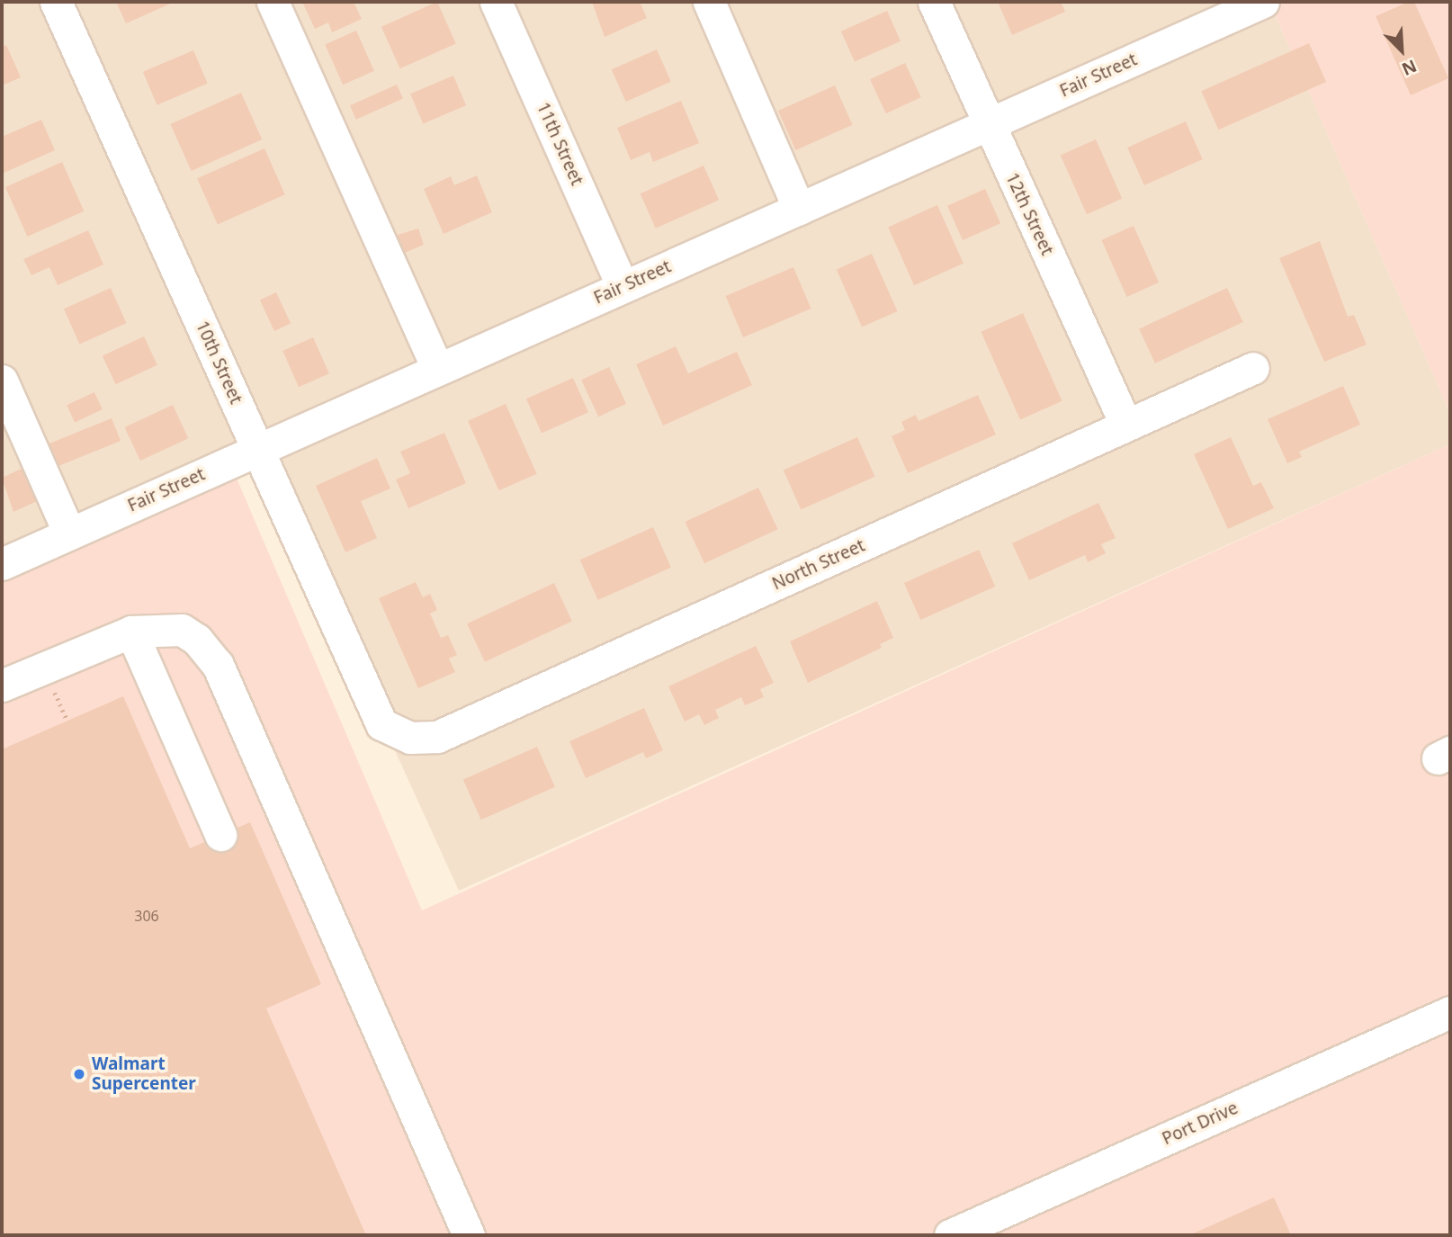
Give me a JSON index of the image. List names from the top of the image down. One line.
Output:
{"streets":{"street":["Fair Street","11th Street","12th Street","10th Street","North Street","Port Drive"]},"crossings":[["Fair Street","11th Street"],["Fair Street","12th Street"],["Fair Street","10th Street"],["12th Street","North Street"],["10th Street","North Street"]],"places":["Walmart Supercenter"],"house_numbers":["306"],"north":"bottom right"}
